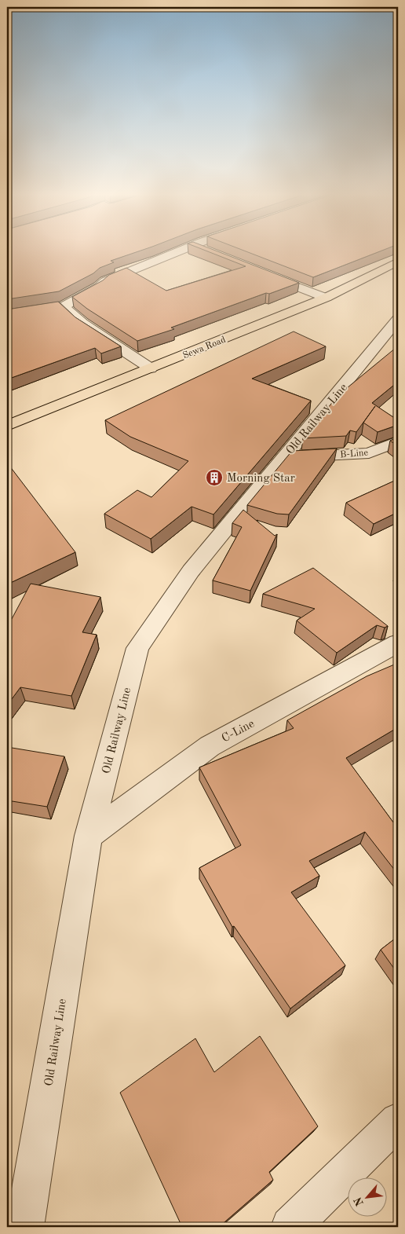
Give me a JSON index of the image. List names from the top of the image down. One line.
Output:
{"streets":{"main road":["Sewa Road"],"street":["Old Railway Line","B-Line","C-Line"]},"crossings":[["Old Railway Line","B-Line"],["Old Railway Line","C-Line"]],"places":{"building":["Morning Star"]},"north":"bottom left"}
